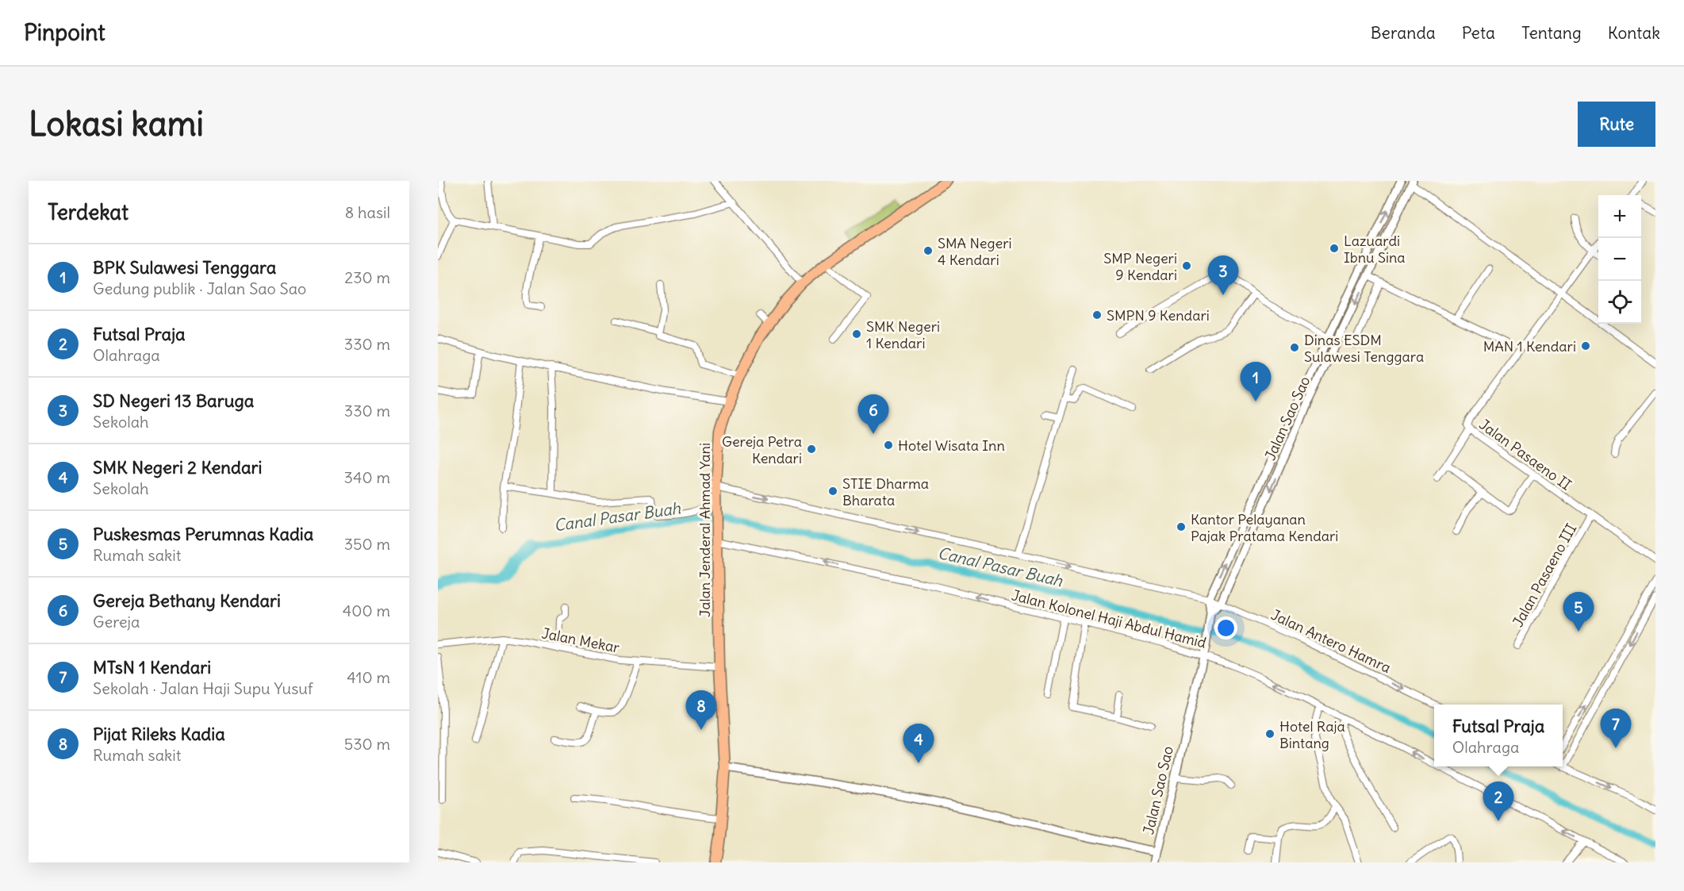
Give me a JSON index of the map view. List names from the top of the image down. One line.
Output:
{"streets":{"highway":["Jalan Jenderal Ahmad Yani"],"street":["Jalan Sao Sao","Jalan Pasaeno II","Jalan Pasaeno III","Jalan Kolonel Haji Abdul Hamid","Jalan Mekar","Jalan Antero Hamra"]},"crossings":[["Jalan Sao Sao","Jalan Kolonel Haji Abdul Hamid"],["Jalan Sao Sao","Jalan Antero Hamra"],["Jalan Pasaeno II","Jalan Pasaeno III"],["Jalan Jenderal Ahmad Yani","Jalan Kolonel Haji Abdul Hamid"],["Jalan Jenderal Ahmad Yani","Jalan Mekar"],["Jalan Jenderal Ahmad Yani","Jalan Antero Hamra"]],"one_way":["Jalan Kolonel Haji Abdul Hamid","Jalan Antero Hamra"],"water":["Canal Pasar Buah"],"places":["Lazuardi Ibnu Sina","SMA Negeri 4 Kendari","SMP Negeri 9 Kendari","SMPN 9 Kendari","SMK Negeri 1 Kendari","MAN 1 Kendari","Dinas ESDM Sulawesi Tenggara","Hotel Wisata Inn","Gereja Petra Kendari","STIE Dharma Bharata","Kantor Pelayanan Pajak Pratama Kendari","Hotel Raja Bintang"],"page":{"header":"Pinpoint","nav":["Beranda","Peta","Tentang","Kontak"],"buttons":"Rute","title":"Lokasi kami","heading":["Terdekat","8 hasil"],"map_buttons":["+","−"],"list":[{"mark":"1","name":"BPK Sulawesi Tenggara","note":"Gedung publik · Jalan Sao Sao","value":"230 m"},{"mark":"2","name":"Futsal Praja","note":"Olahraga","value":"330 m"},{"mark":"3","name":"SD Negeri 13 Baruga","note":"Sekolah","value":"330 m"},{"mark":"4","name":"SMK Negeri 2 Kendari","note":"Sekolah","value":"340 m"},{"mark":"5","name":"Puskesmas Perumnas Kadia","note":"Rumah sakit","value":"350 m"},{"mark":"6","name":"Gereja Bethany Kendari","note":"Gereja","value":"400 m"},{"mark":"7","name":"MTsN 1 Kendari","note":"Sekolah · Jalan Haji Supu Yusuf","value":"410 m"},{"mark":"8","name":"Pijat Rileks Kadia","note":"Rumah sakit","value":"530 m"}],"pins":["3","1","6","5","8","7","4","2"],"popup":["Futsal Praja","Olahraga"]}}
